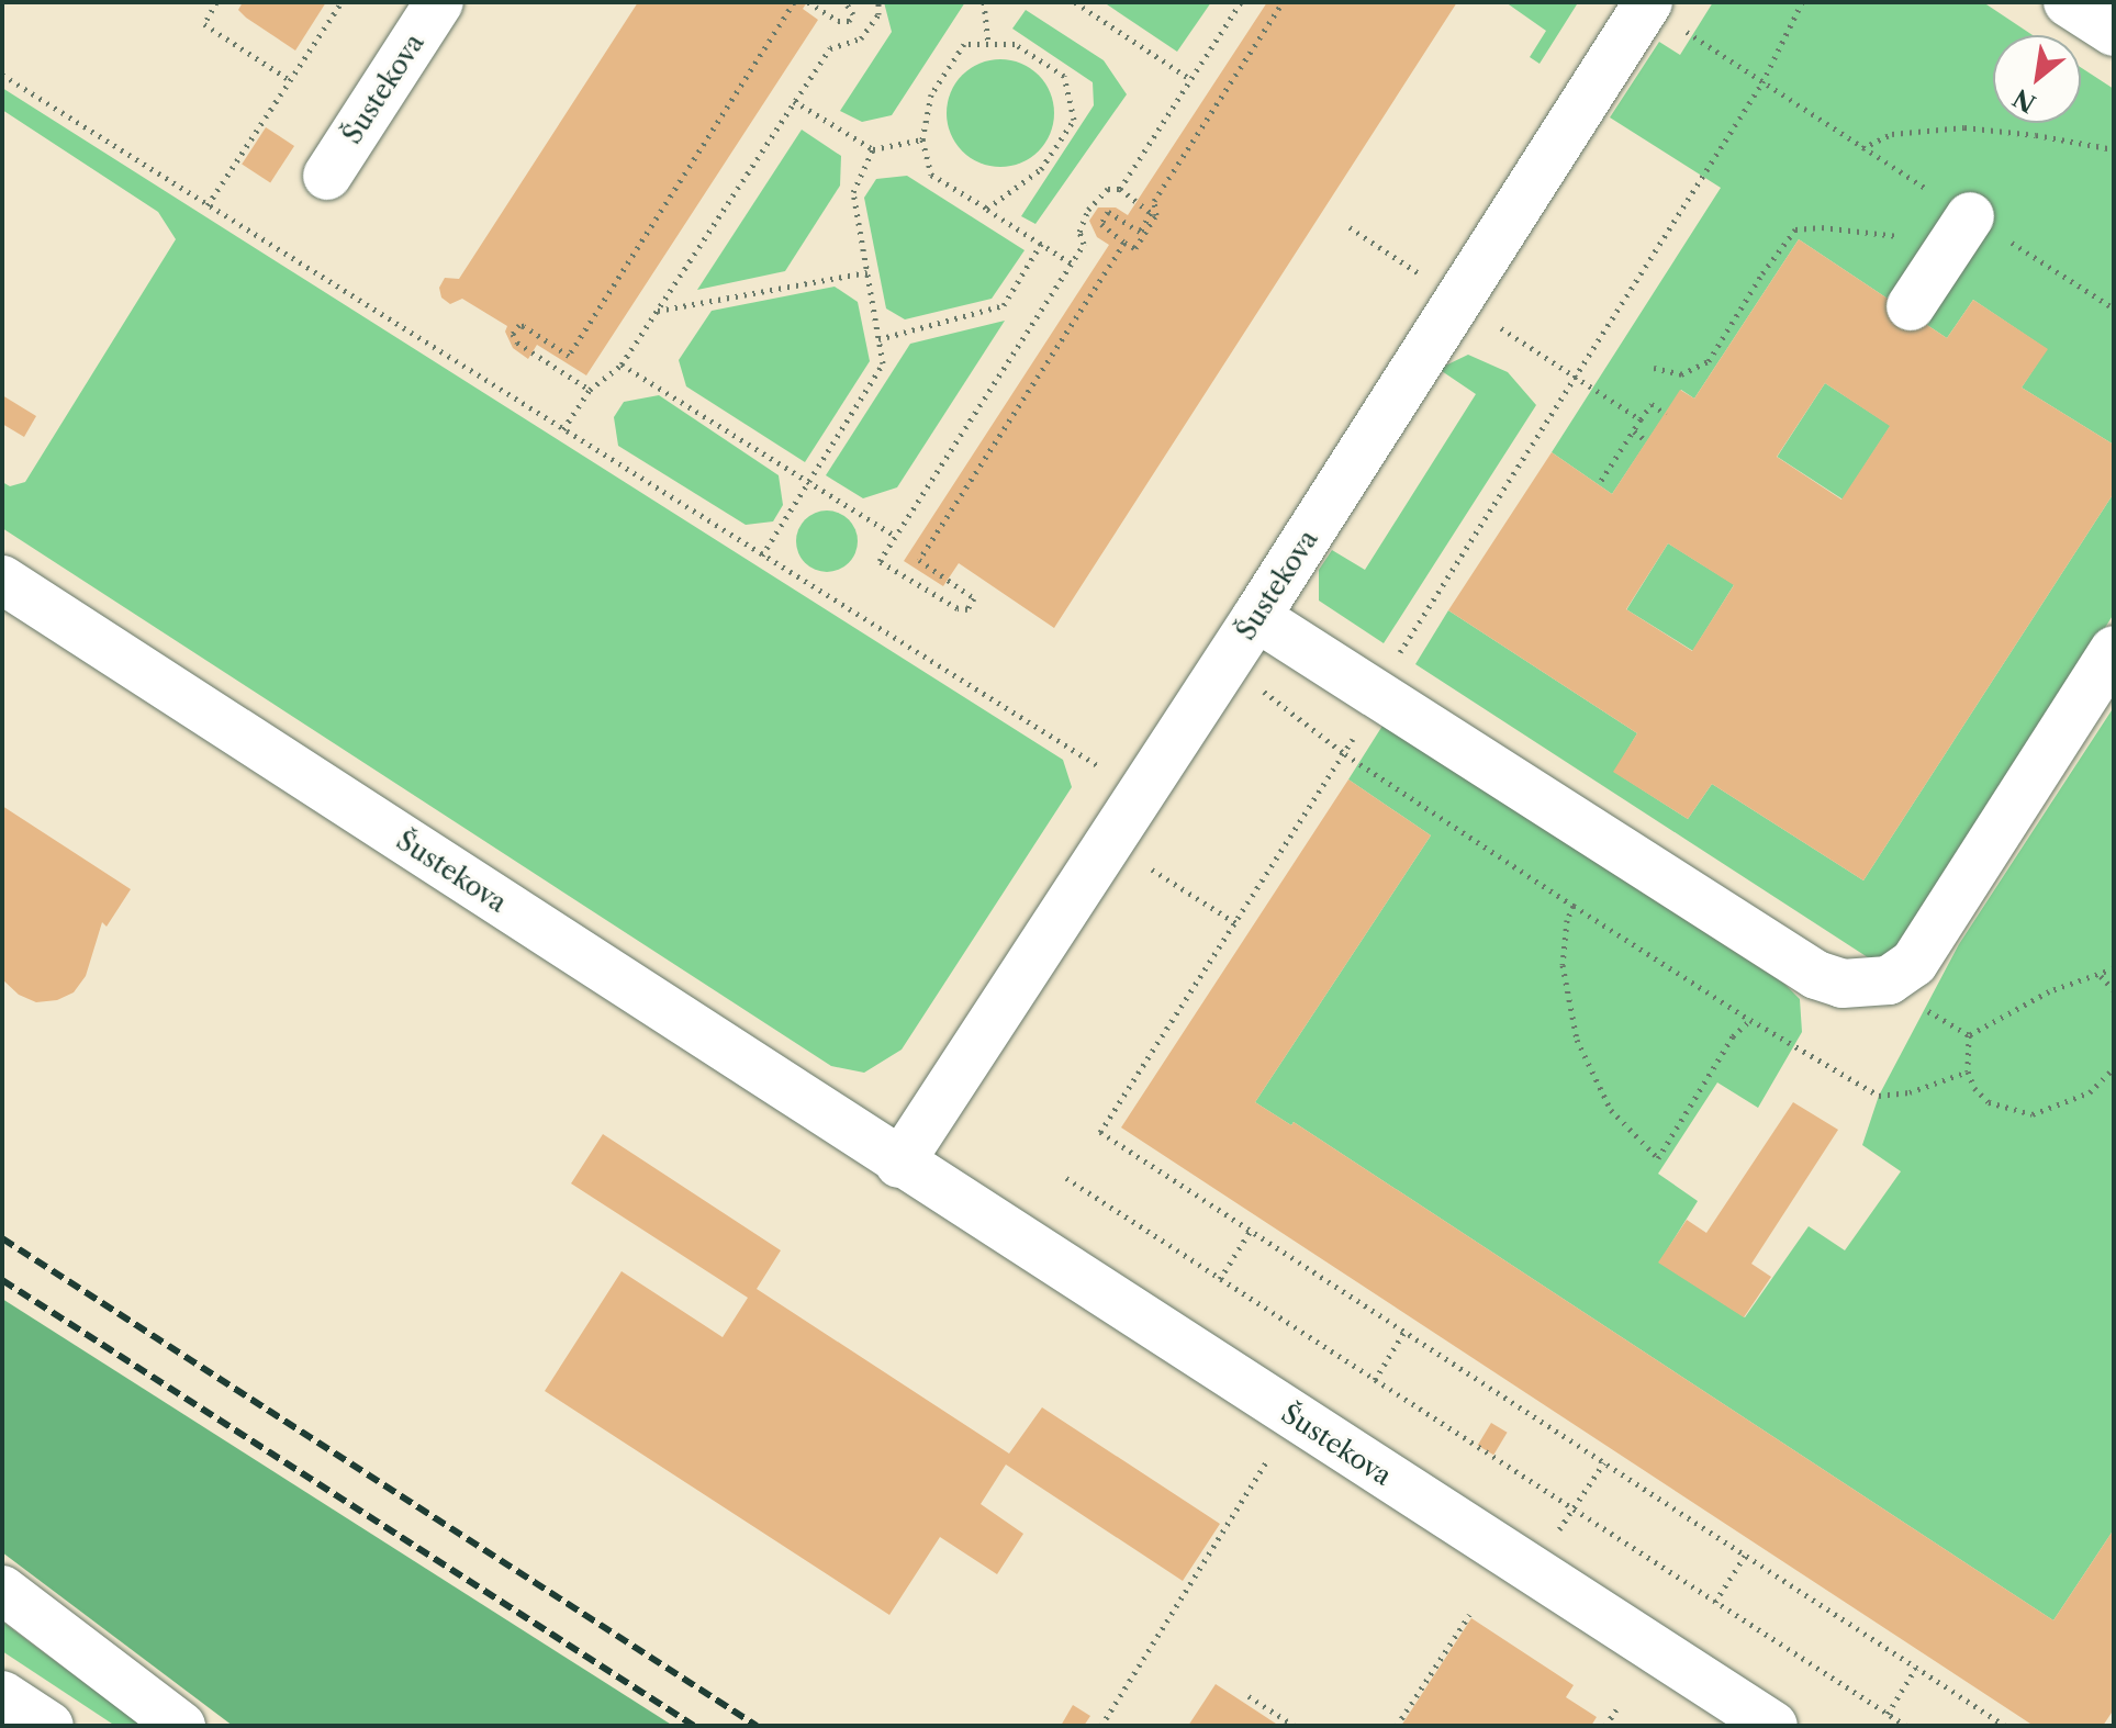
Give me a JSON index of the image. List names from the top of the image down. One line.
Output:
{"streets":{"street":["Šustekova"]},"north":"bottom left"}
